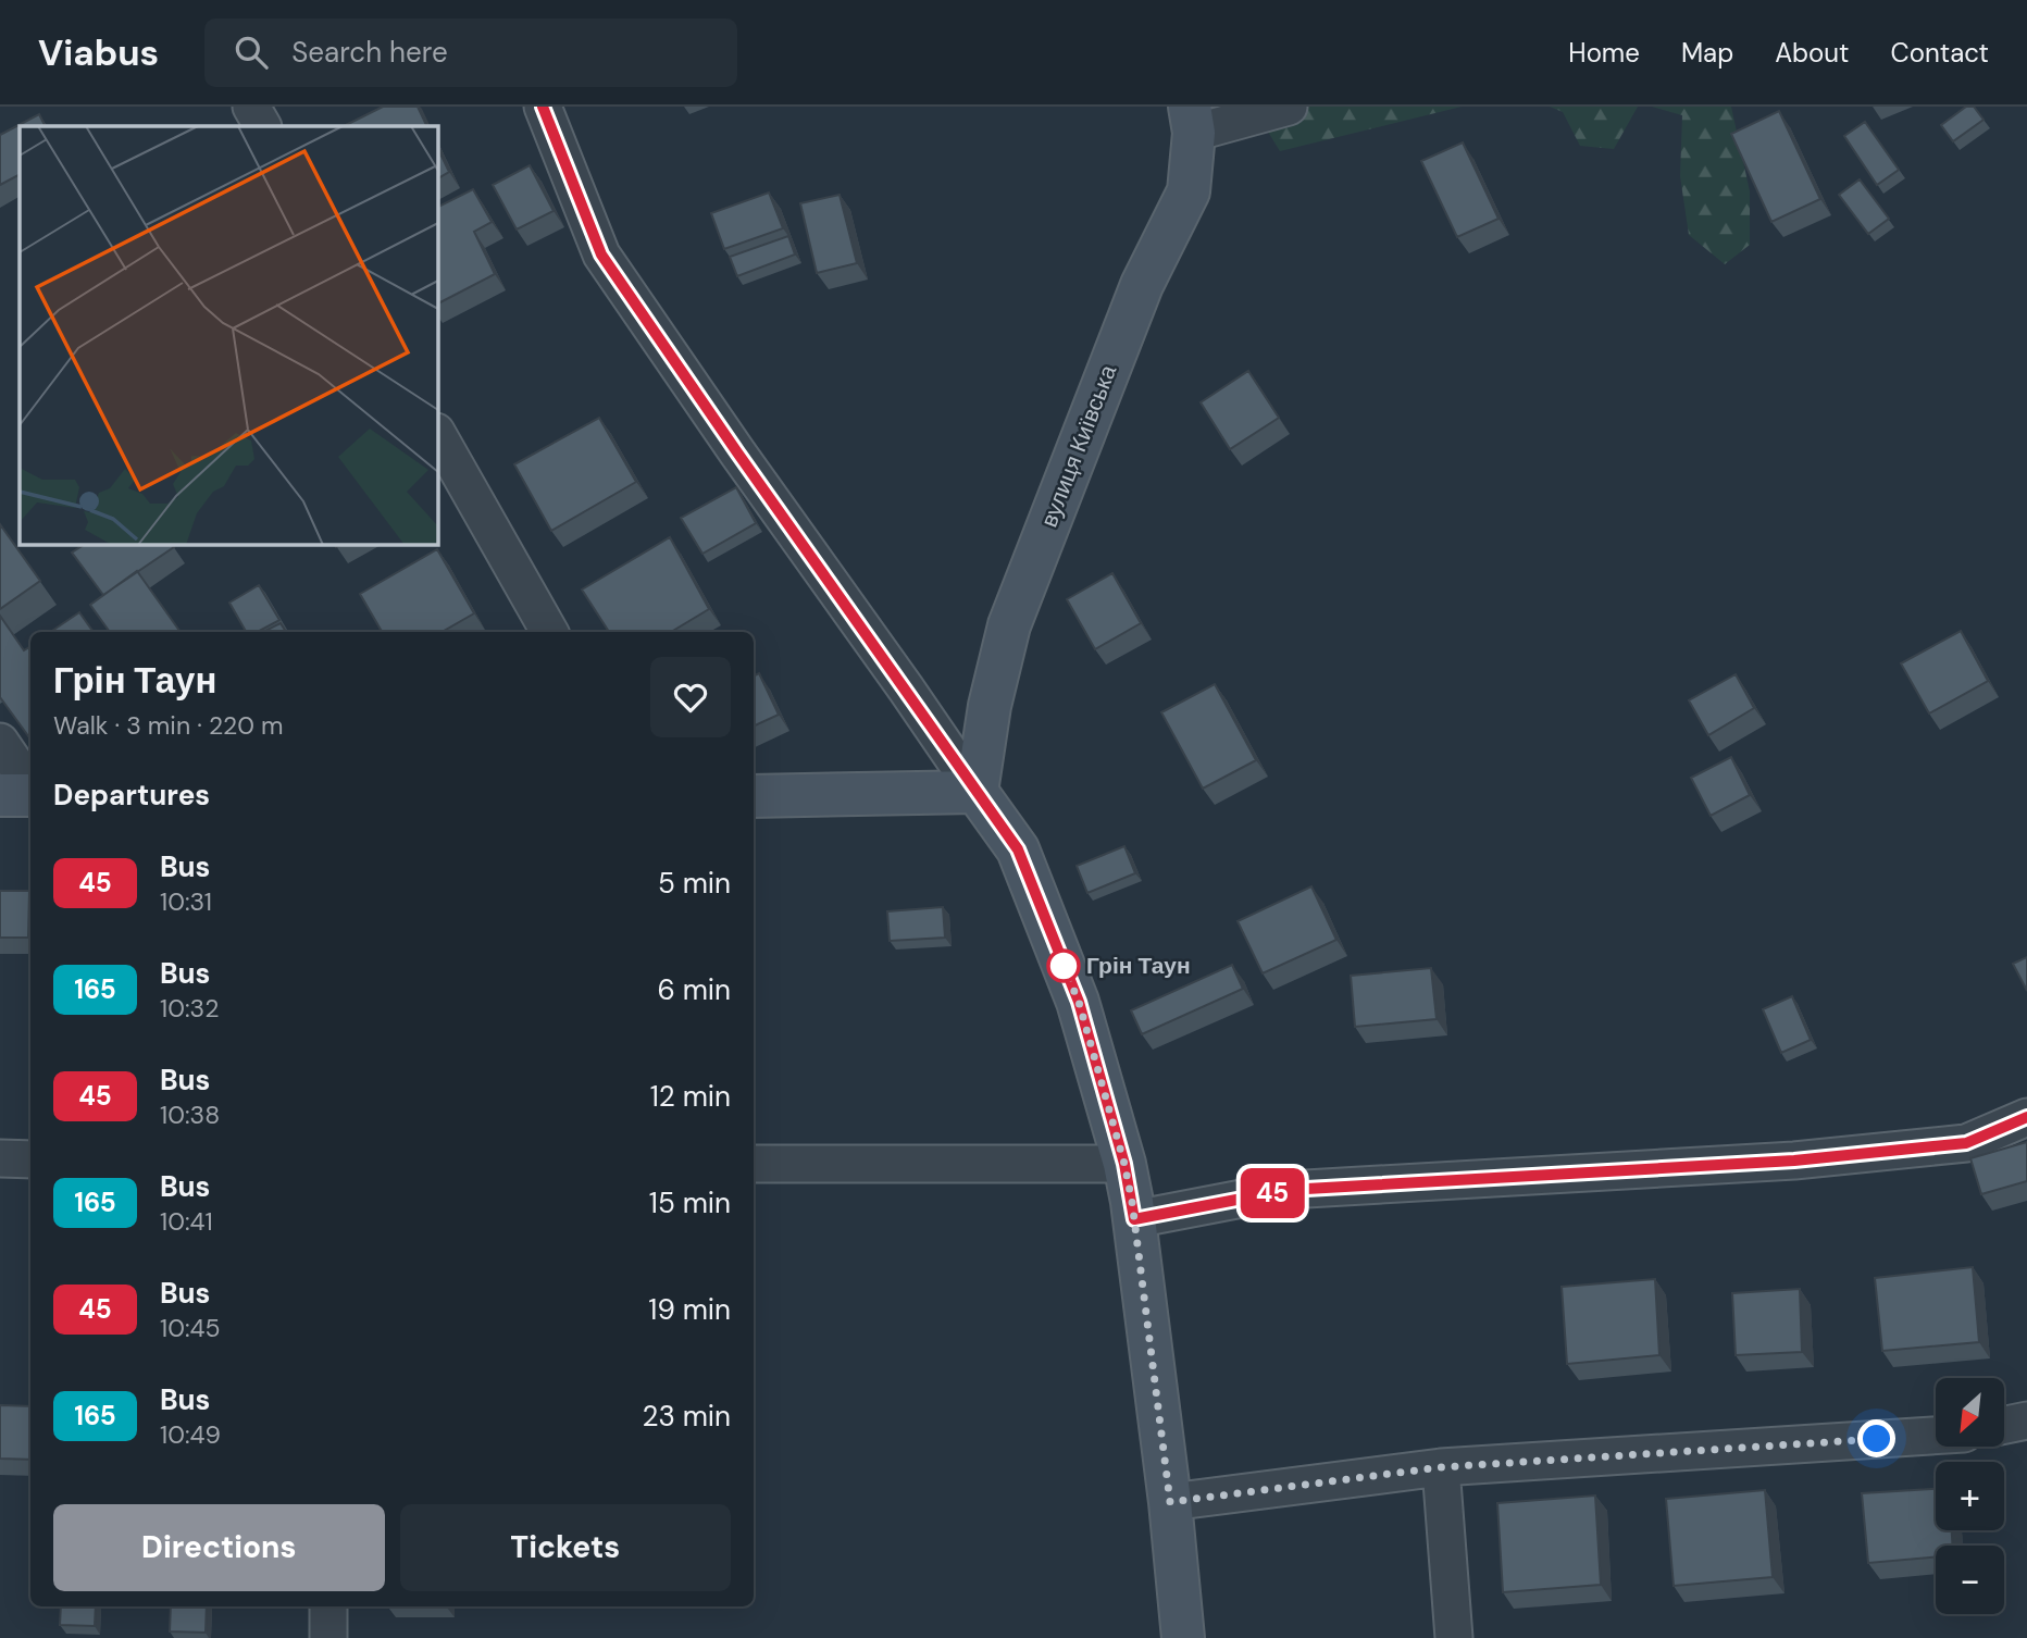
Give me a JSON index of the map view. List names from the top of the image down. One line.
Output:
{"streets":{"street":["вулиця Київська"]},"places":["Грін Таун"],"lines":["bus line 45"],"north":"bottom left","page":{"header":"Viabus","search":"Search here","nav":["Home","Map","About","Contact"],"on_map":"45","heading":[["Грін Таун","Walk · 3 min · 220 m"],"Departures"],"list":[{"mark":"45","name":"Bus","note":"10:31","value":"5 min"},{"mark":"165","name":"Bus","note":"10:32","value":"6 min"},{"mark":"45","name":"Bus","note":"10:38","value":"12 min"},{"mark":"165","name":"Bus","note":"10:41","value":"15 min"},{"mark":"45","name":"Bus","note":"10:45","value":"19 min"},{"mark":"165","name":"Bus","note":"10:49","value":"23 min"}],"map_buttons":["+","−"],"buttons":["Directions","Tickets"]}}
